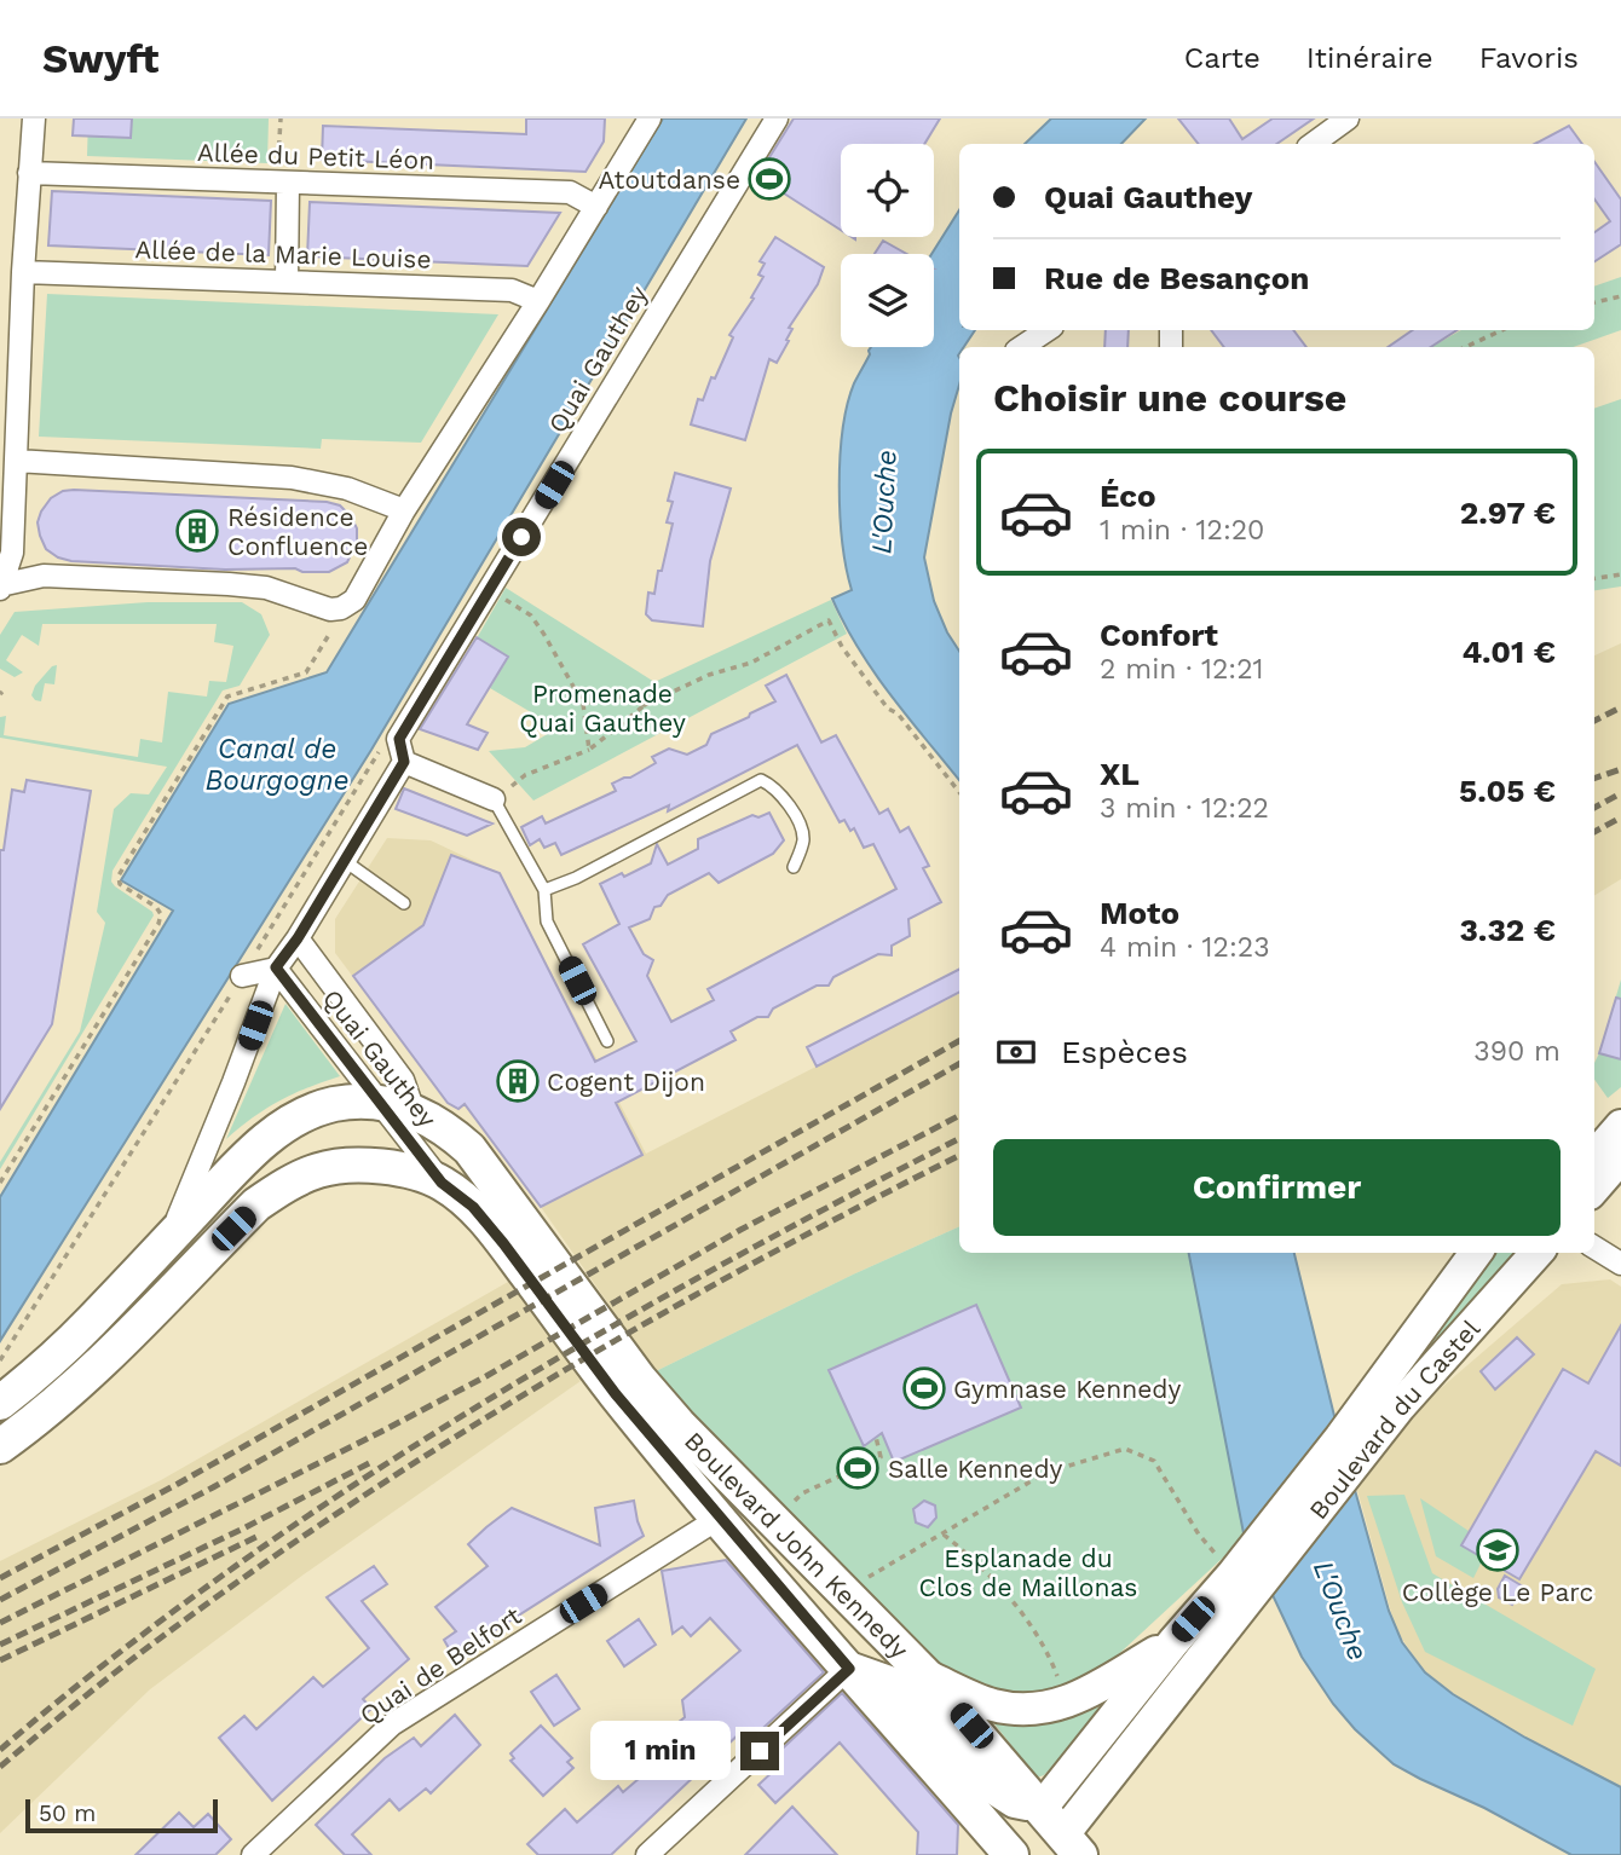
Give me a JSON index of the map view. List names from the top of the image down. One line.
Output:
{"streets":{"main road":["Boulevard du Castel","Boulevard John Kennedy"],"street":["Allée du Petit Léon","Allée de la Marie Louise","Quai Gauthey","Quai de Belfort"]},"crossings":[["Boulevard du Castel","Boulevard John Kennedy"],["Boulevard John Kennedy","Quai de Belfort"]],"water":["L'Ouche","Canal de Bourgogne"],"parks":["Promenade Quai Gauthey","Esplanade du Clos de Maillonas"],"places":{"sports":["Atoutdanse","Gymnase Kennedy","Salle Kennedy"],"building":["Résidence Confluence","Cogent Dijon"],"school or university":["Collège Le Parc"]},"scale_bar":"50 m","page":{"header":"Swyft","nav":["Carte","Itinéraire","Favoris"],"banner":["Quai Gauthey","Rue de Besançon"],"heading":"Choisir une course","list":[{"name":"Éco","note":"1 min · 12:20","value":"2.97 €"},{"name":"Confort","note":"2 min · 12:21","value":"4.01 €"},{"name":"XL","note":"3 min · 12:22","value":"5.05 €"},{"name":"Moto","note":"4 min · 12:23","value":"3.32 €"}],"pay":["Espèces","390 m"],"buttons":"Confirmer","bubble":"1 min","scale":"50 m"}}
